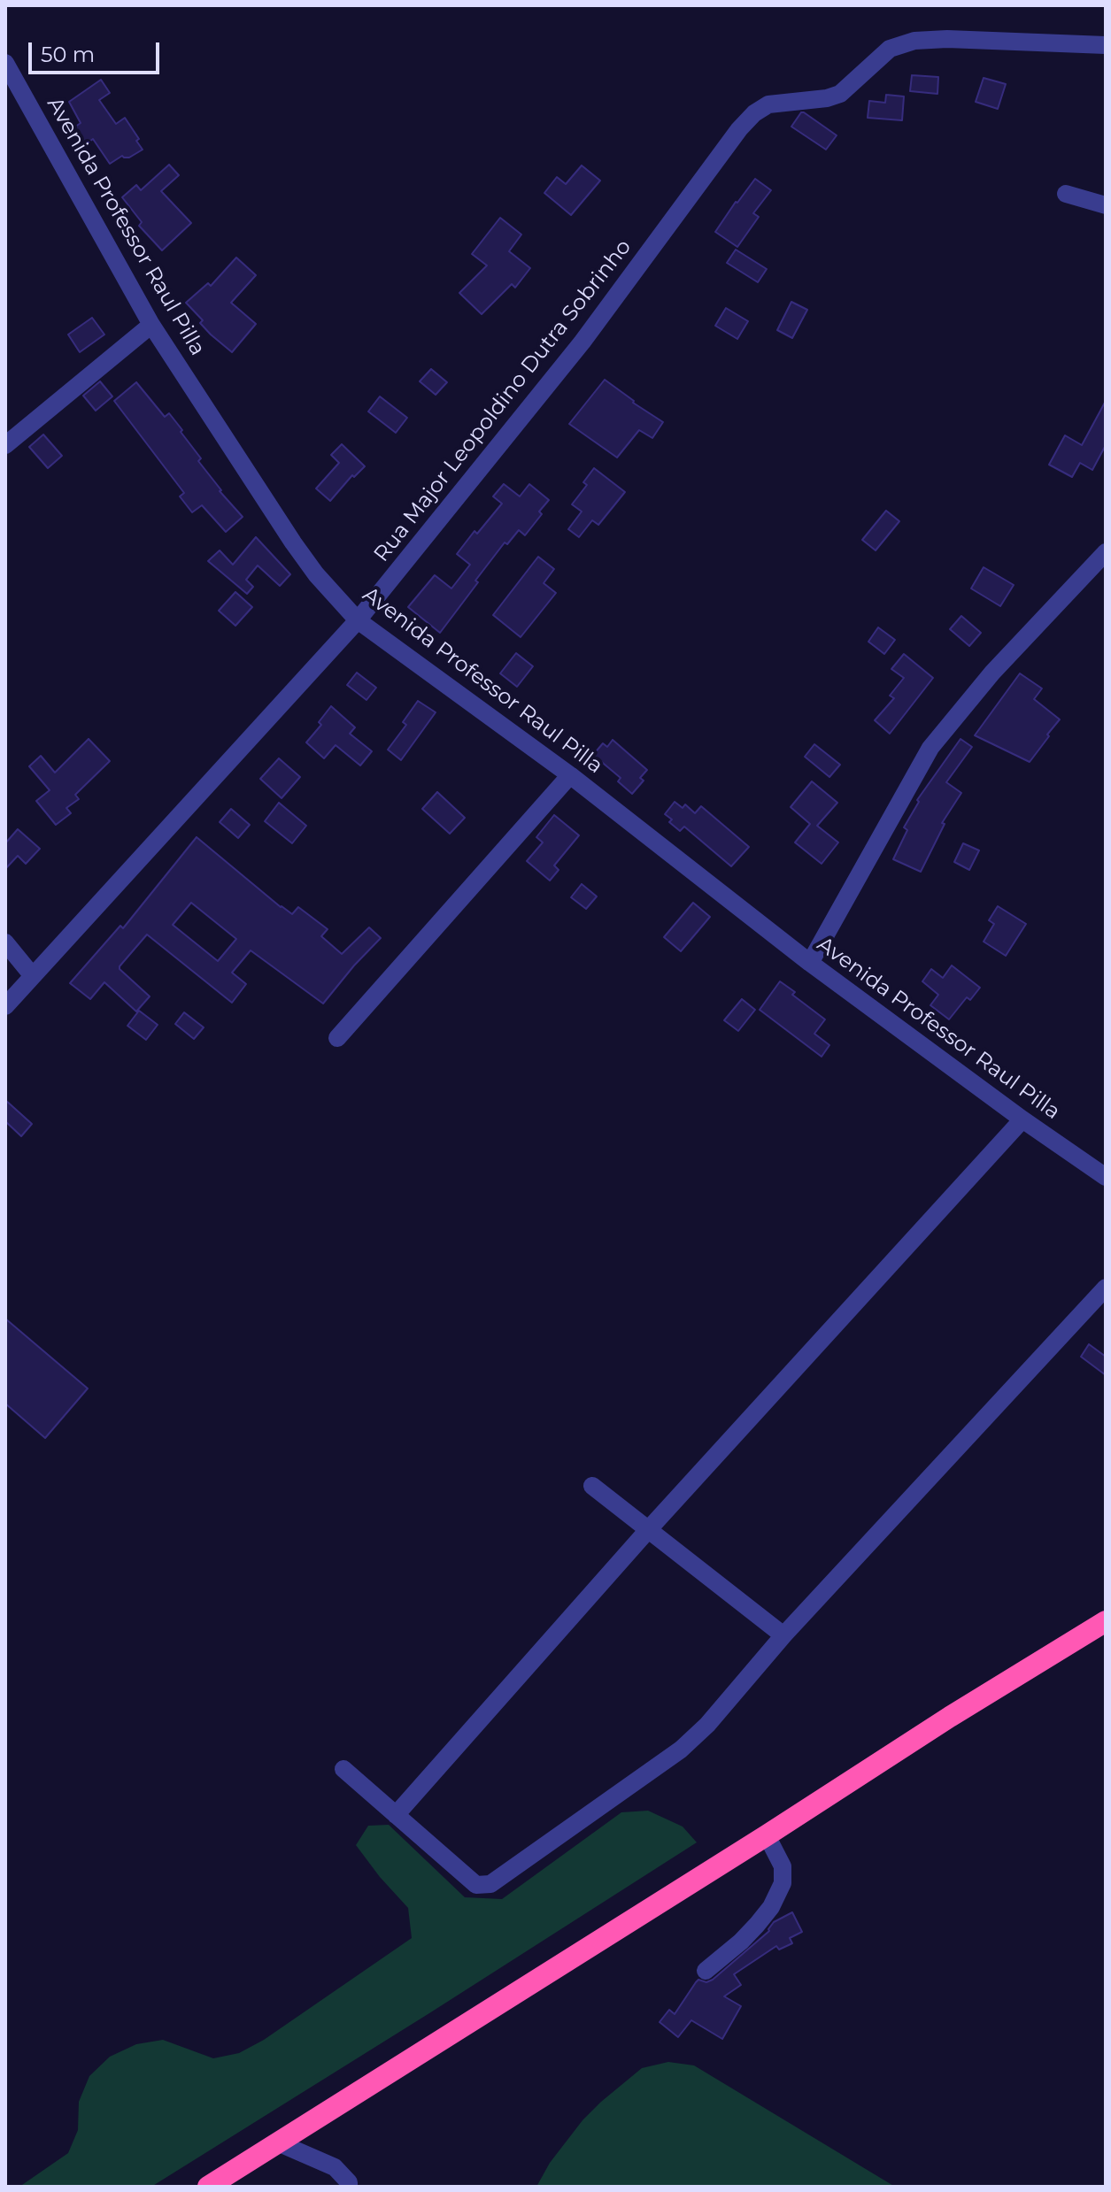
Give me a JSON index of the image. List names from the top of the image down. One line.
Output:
{"streets":{"street":["Avenida Professor Raul Pilla","Rua Major Leopoldino Dutra Sobrinho"]},"crossings":[["Avenida Professor Raul Pilla","Rua Major Leopoldino Dutra Sobrinho"]],"scale_bar":"50 m"}
